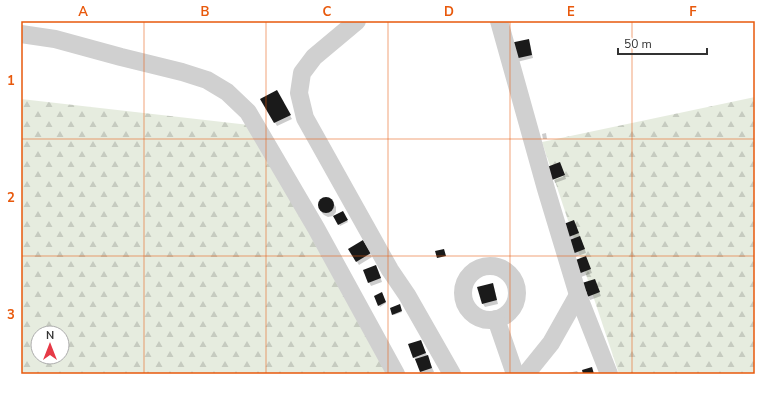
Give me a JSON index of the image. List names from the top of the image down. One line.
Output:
{"scale_bar":"50 m","north":"top","grid":{"columns":["A","B","C","D","E","F"],"rows":["1","2","3"]}}
